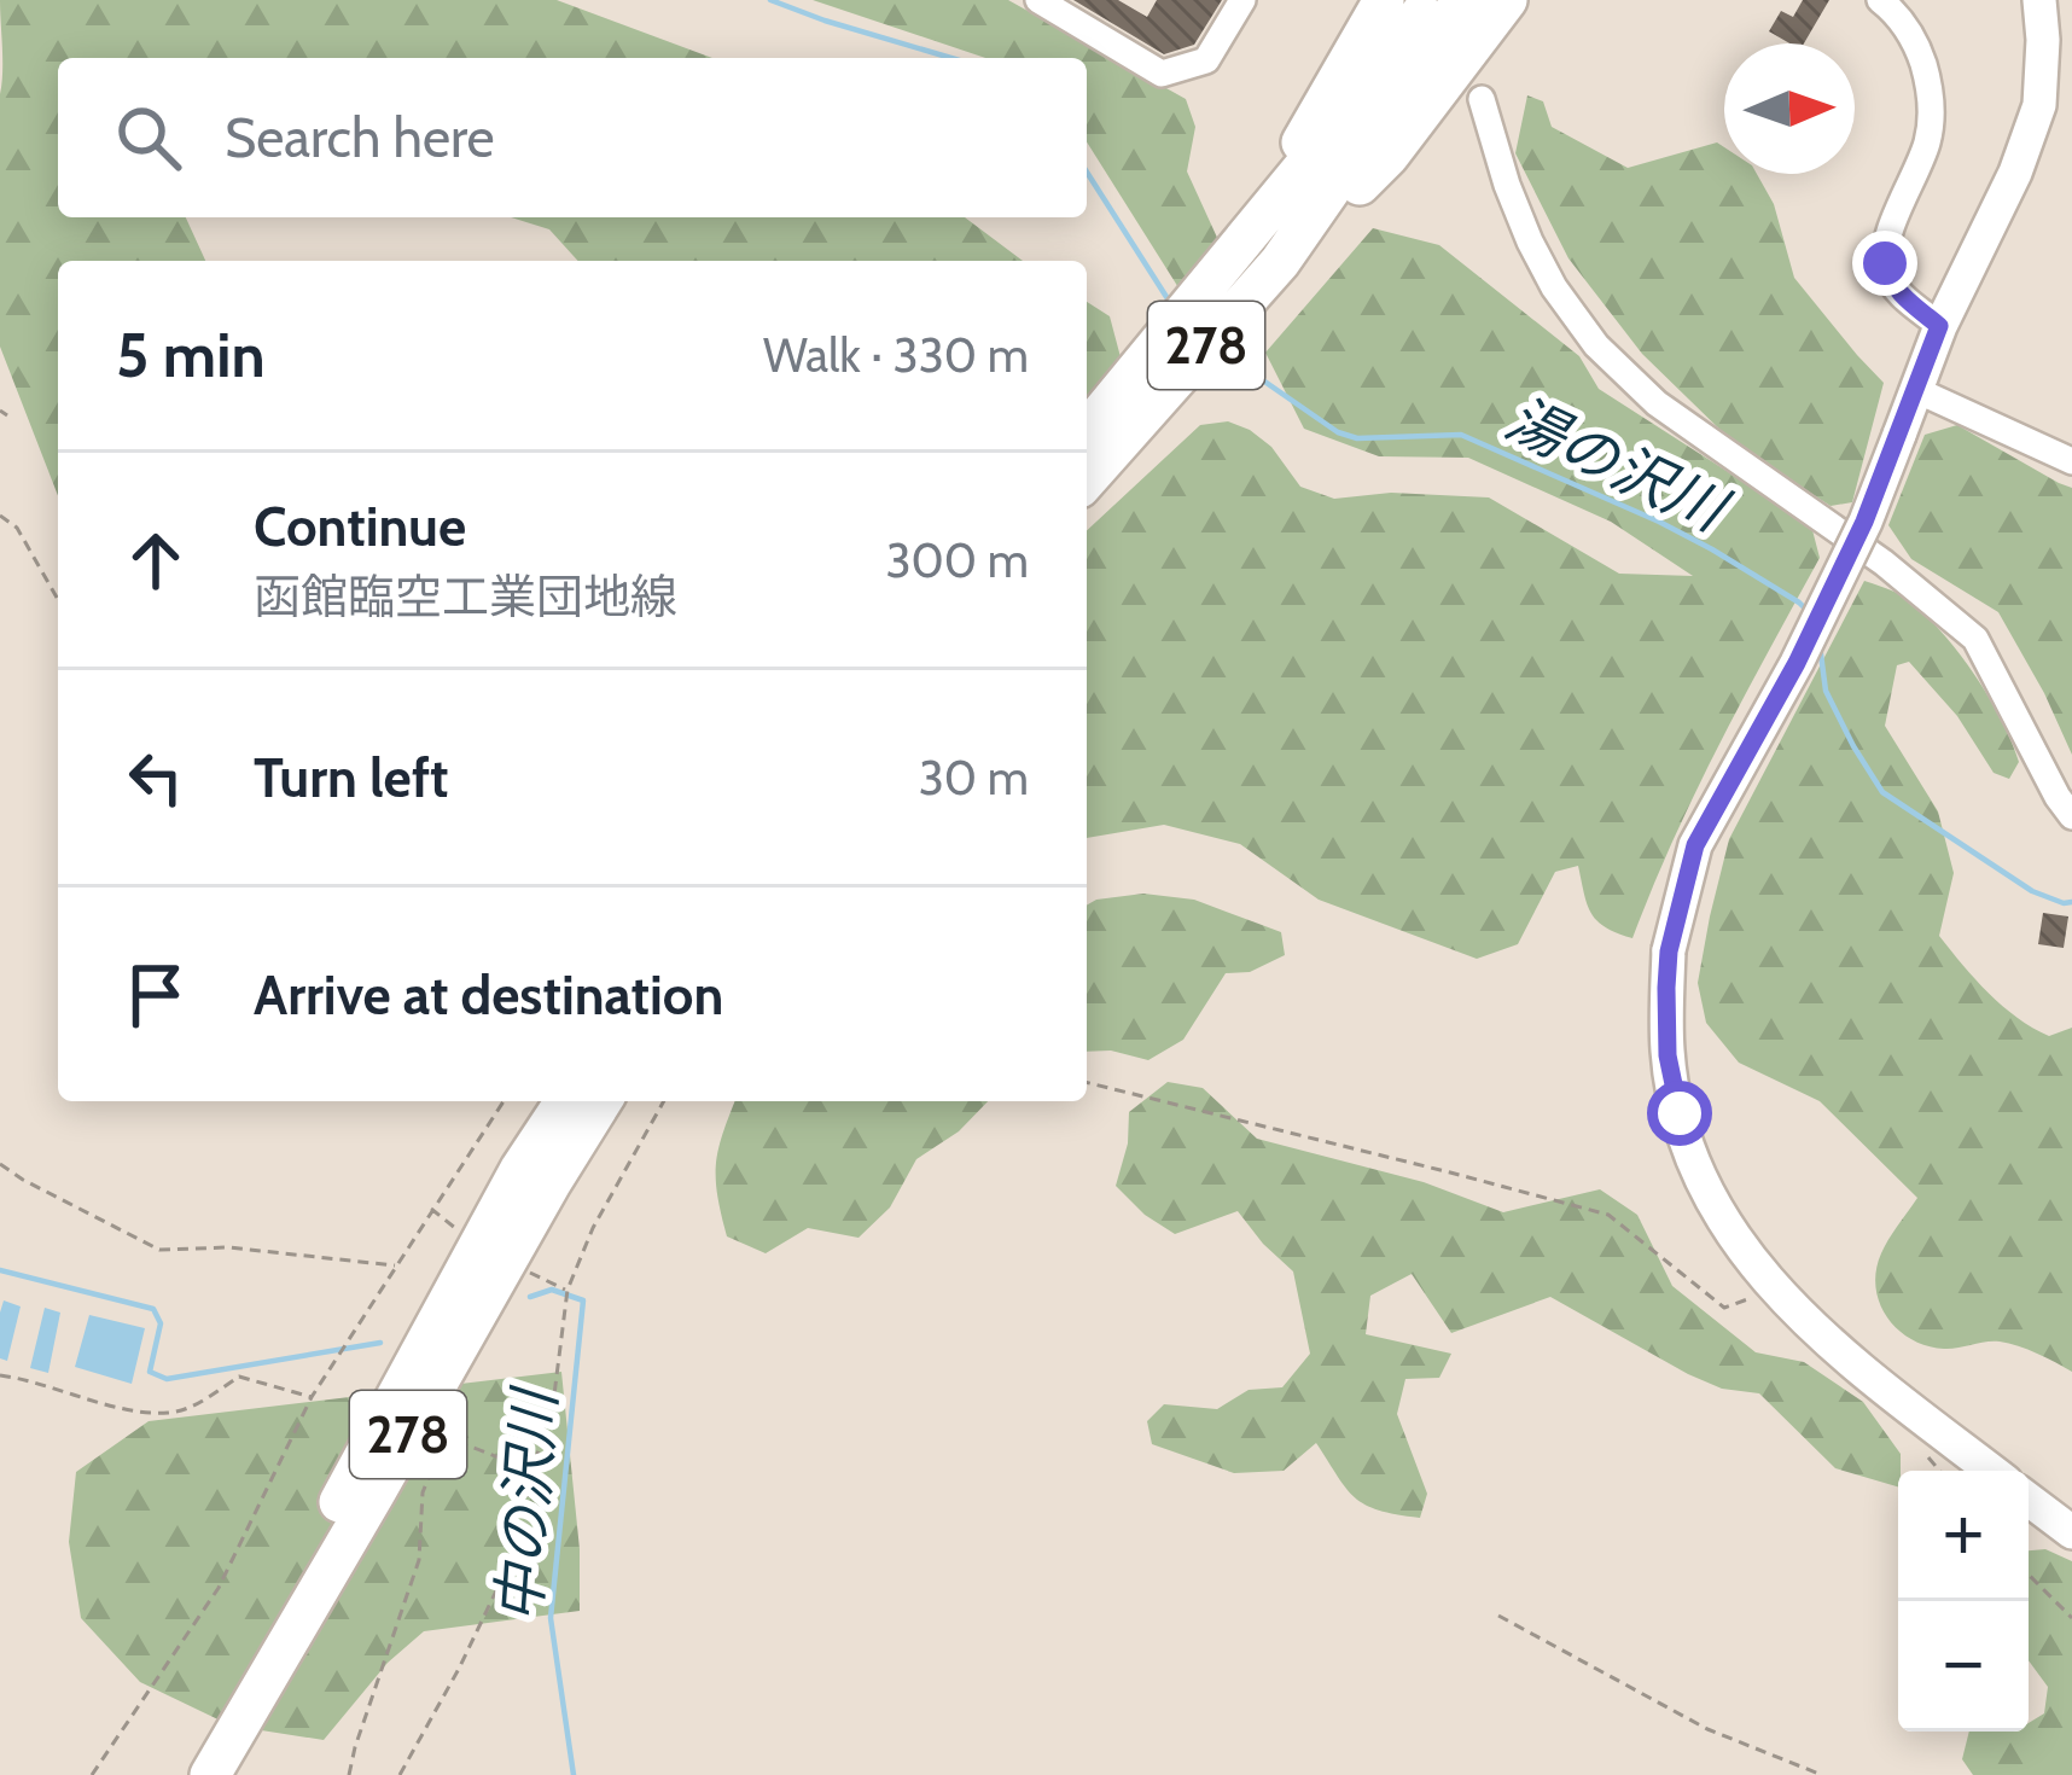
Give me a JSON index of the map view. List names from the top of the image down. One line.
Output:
{"streets":{"highway":["278"]},"water":["湯の沢川","中の沢川"],"north":"right","page":{"search":"Search here","heading":["5 min","Walk · 330 m"],"list":[["Continue","函館臨空工業団地線","300 m"],["Turn left","30 m"],"Arrive at destination"],"map_buttons":["+","−"]}}
